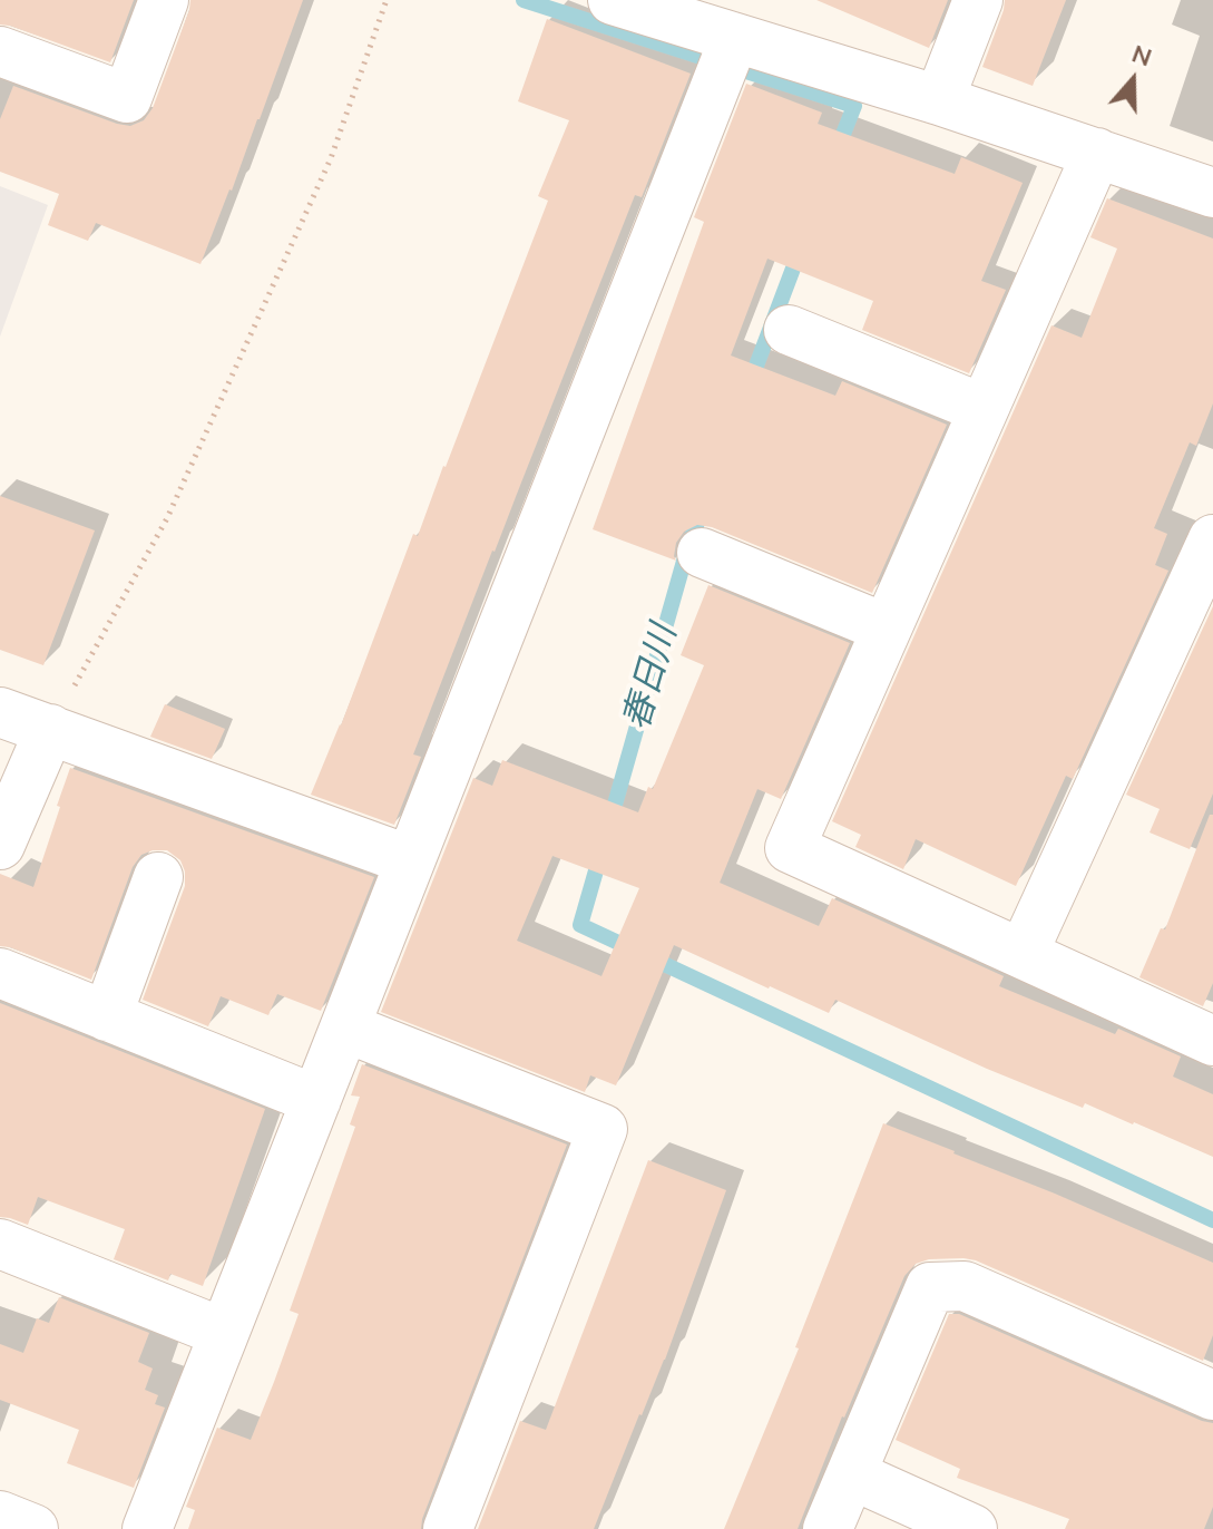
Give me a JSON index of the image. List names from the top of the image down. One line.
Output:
{"water":["春日川"],"north":"top"}
